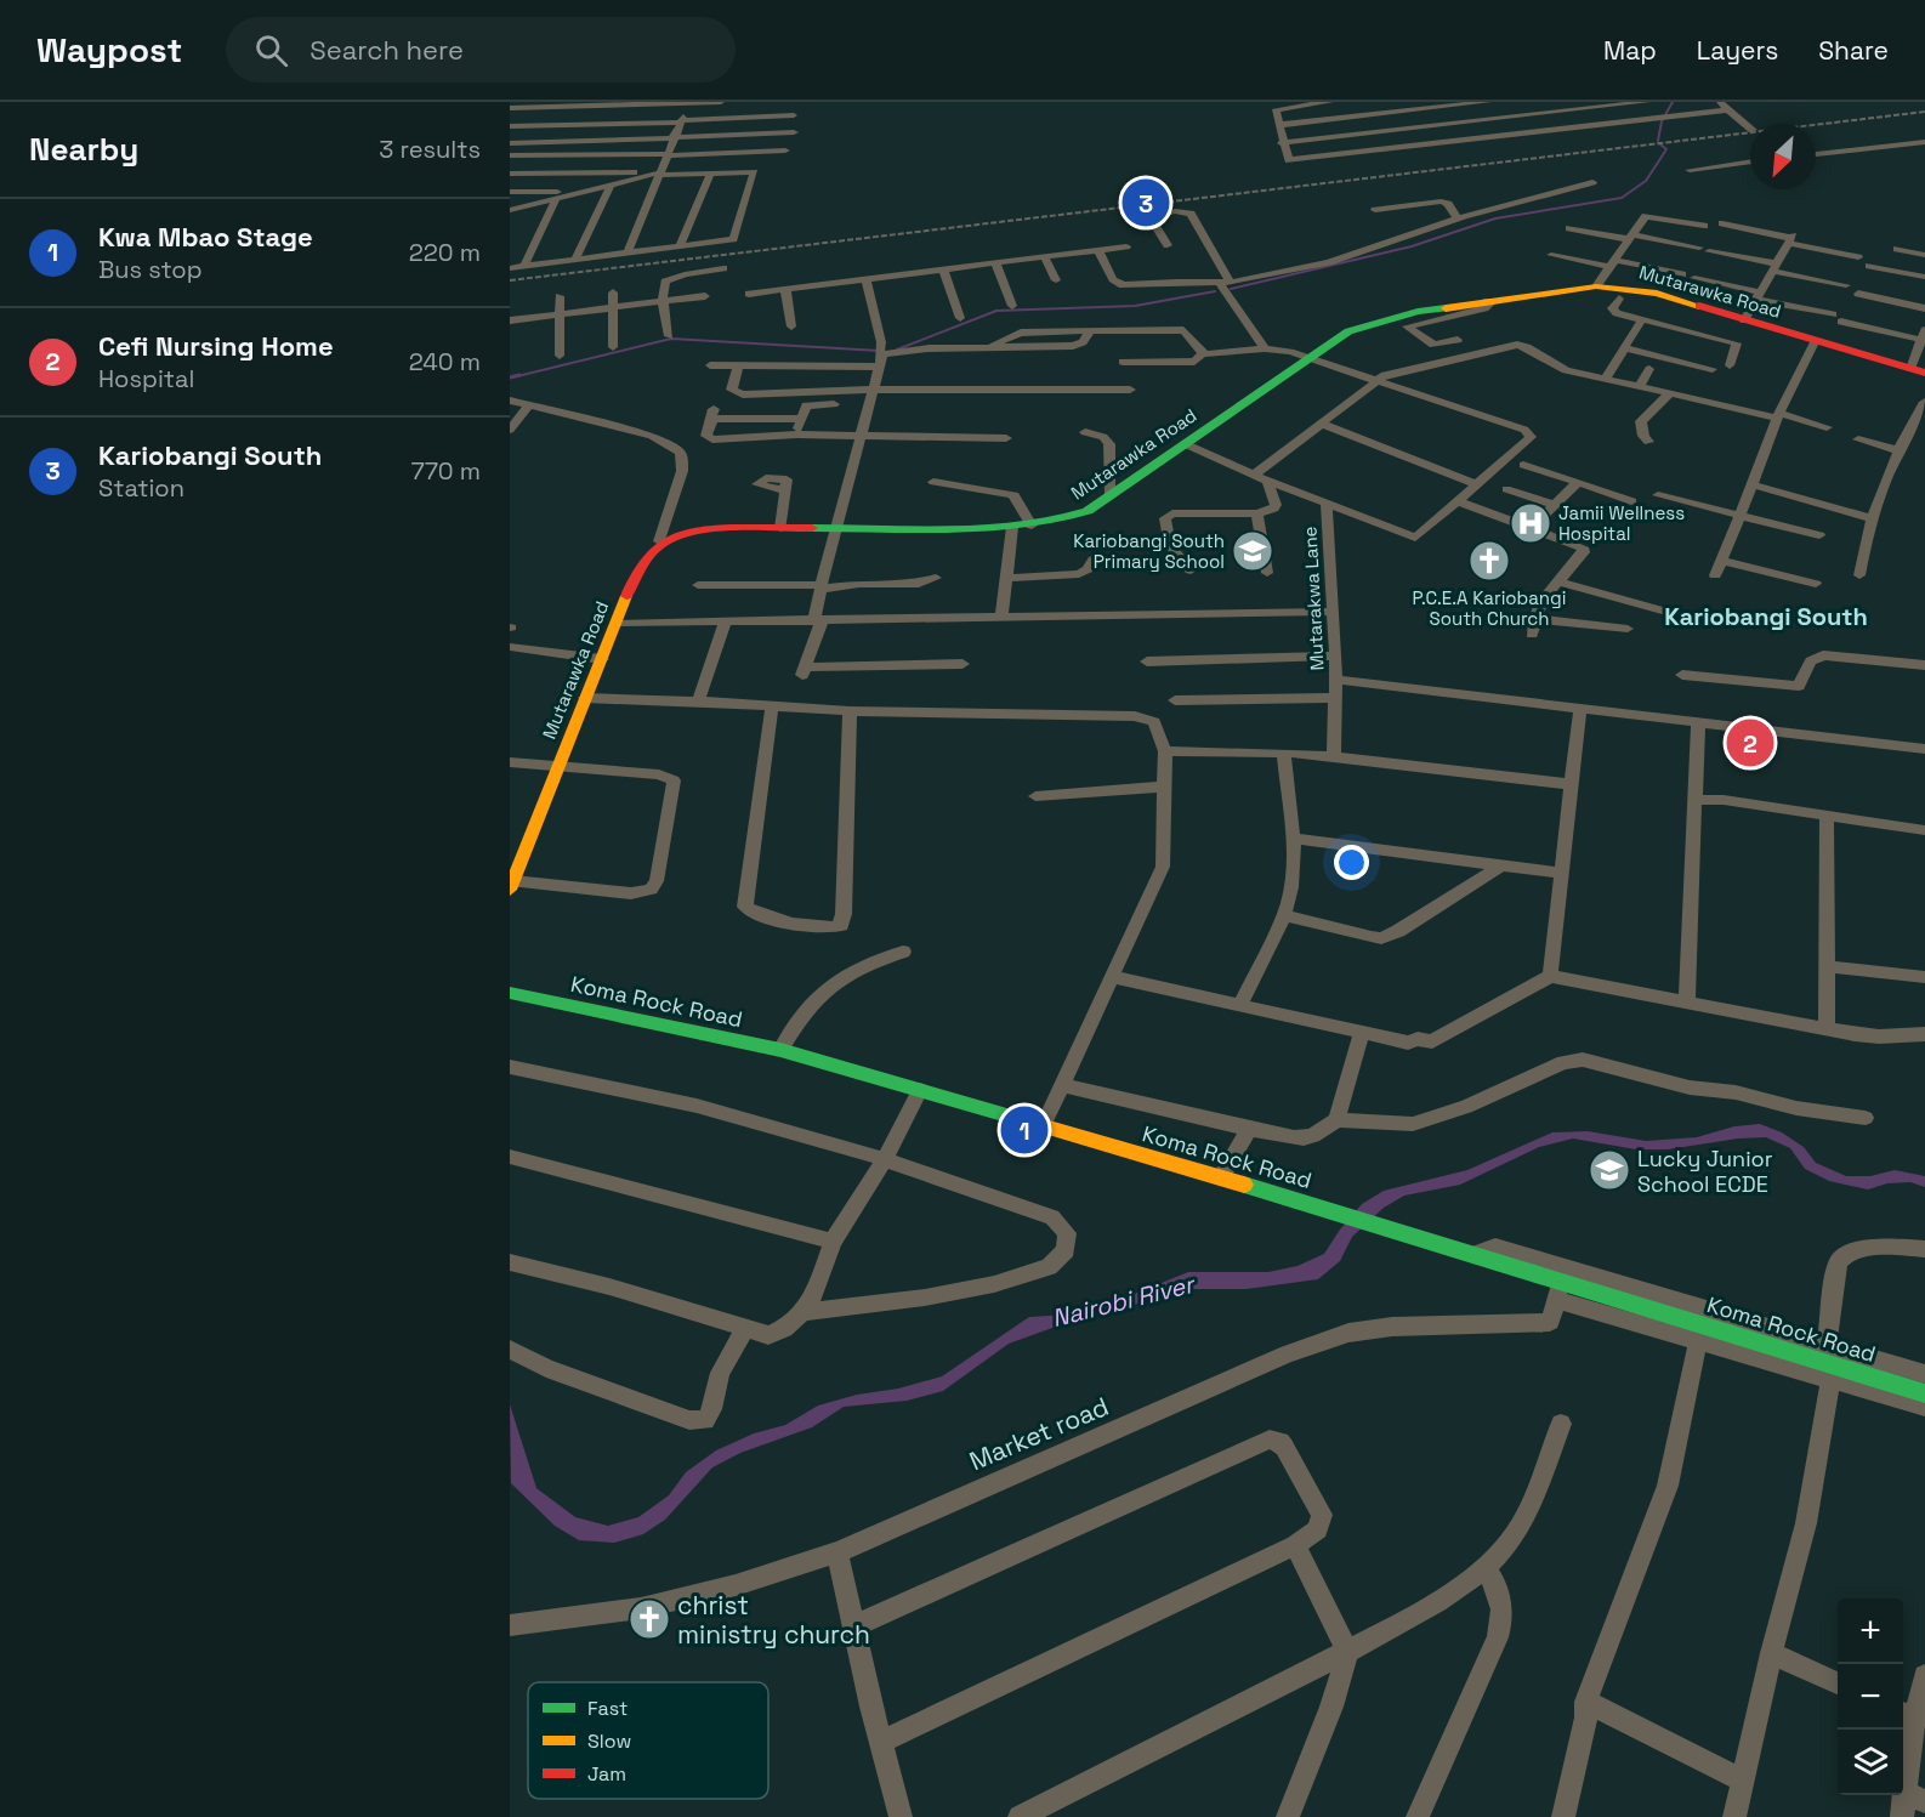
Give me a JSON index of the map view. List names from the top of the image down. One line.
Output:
{"streets":{"street":["Mutarawka Road","Mutarakwa Lane","Koma Rock Road","Market road"]},"crossings":[["Mutarawka Road","Mutarakwa Lane"],["Koma Rock Road","Market road"]],"districts":["Kariobangi South"],"water":["Nairobi River"],"places":{"hospital":["Jamii Wellness Hospital"],"school or university":["Kariobangi South Primary School","Lucky Junior School ECDE"],"church":["P.C.E.A Kariobangi South Church","christ ministry church"]},"legend":["Fast","Slow","Jam"],"north":"bottom left","page":{"header":"Waypost","search":"Search here","nav":["Map","Layers","Share"],"heading":["Nearby","3 results"],"pins":["3","2","1"],"list":[{"mark":"1","name":"Kwa Mbao Stage","note":"Bus stop","value":"220 m"},{"mark":"2","name":"Cefi Nursing Home","note":"Hospital","value":"240 m"},{"mark":"3","name":"Kariobangi South","note":"Station","value":"770 m"}],"map_buttons":["+","−"]}}
